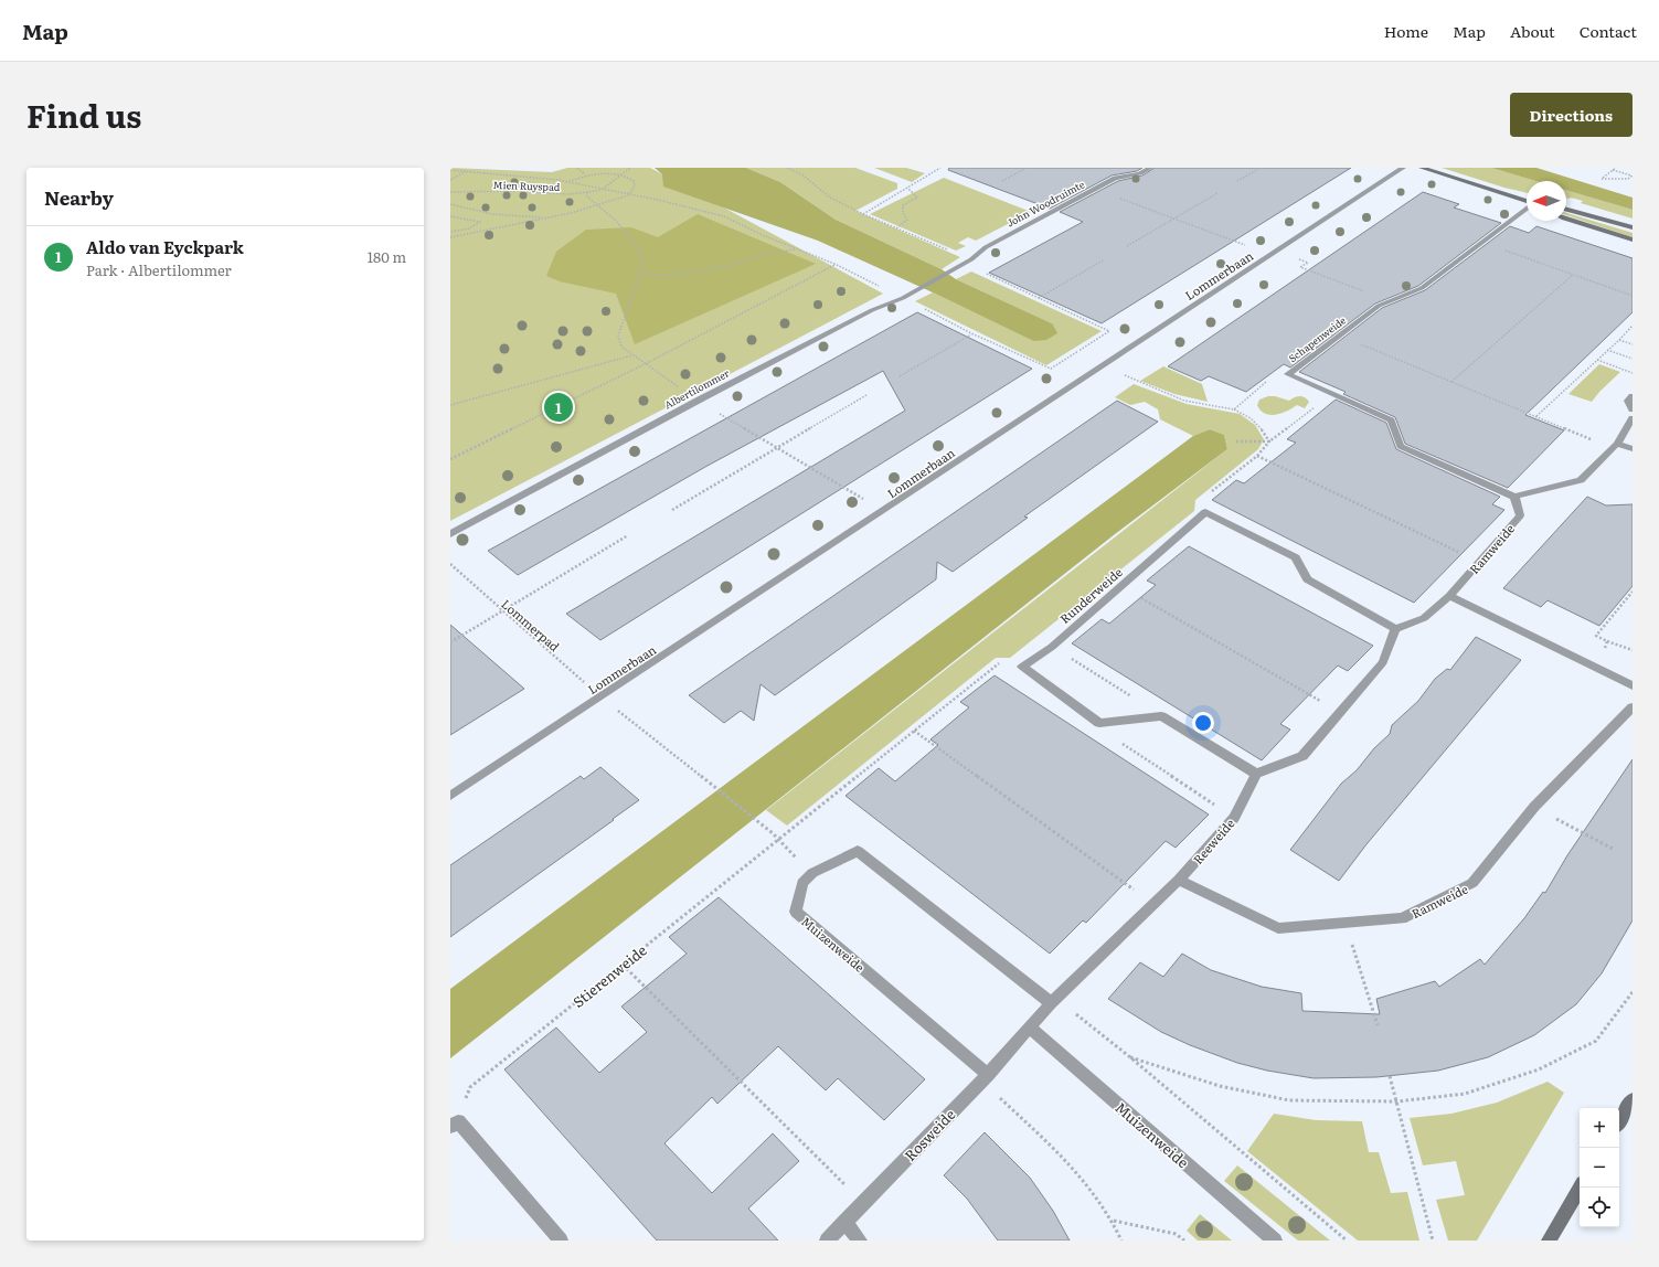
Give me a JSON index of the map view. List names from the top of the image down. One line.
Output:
{"streets":{"street":["John Woodruimte","Lommerbaan","Schapenweide","Albertilommer","Ramweide","Runderweide","Reeweide","Muizenweide","Rosweide"],"path":["Mien Ruyspad","Lommerpad","Stierenweide"]},"crossings":[["John Woodruimte","Albertilommer"],["Lommerbaan","Lommerpad"],["Schapenweide","Ramweide"],["Ramweide","Reeweide"],["Runderweide","Stierenweide"],["Lommerpad","Muizenweide"],["Lommerpad","Stierenweide"],["Reeweide","Muizenweide"],["Reeweide","Rosweide"],["Muizenweide","Rosweide"]],"north":"left","page":{"header":"Map","nav":["Home","Map","About","Contact"],"title":"Find us","buttons":"Directions","heading":"Nearby","list":[{"mark":"1","name":"Aldo van Eyckpark","note":"Park · Albertilommer","value":"180 m"}],"pins":"1","map_buttons":["+","−"]}}
